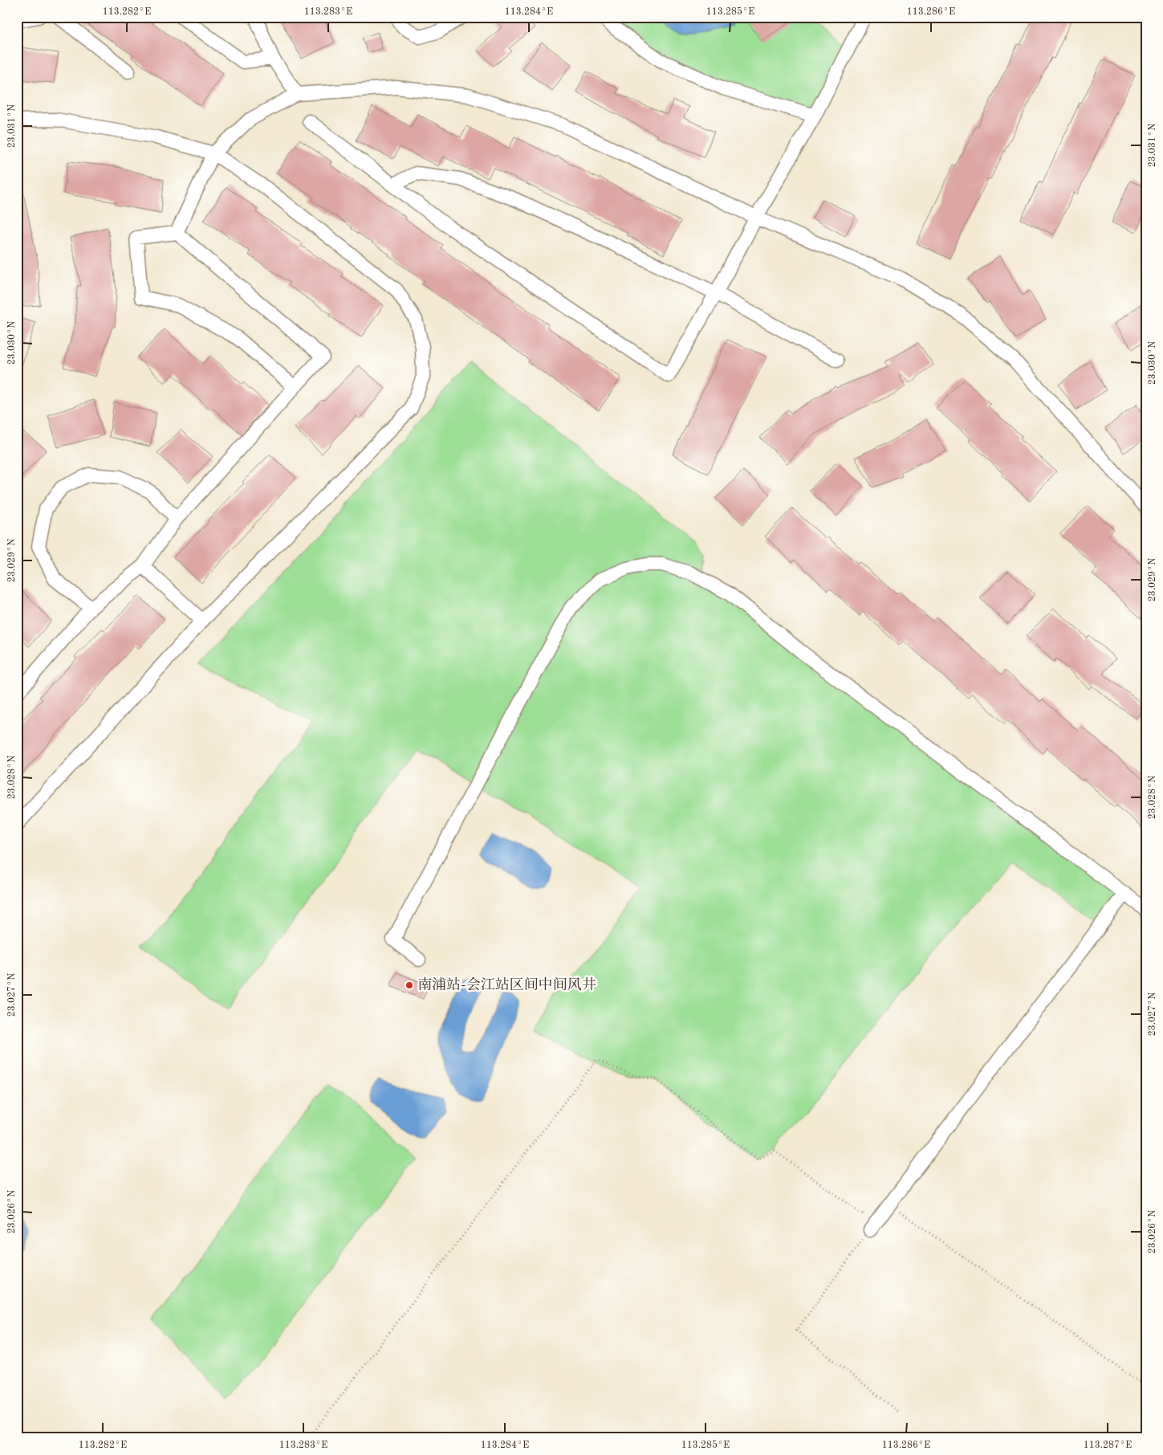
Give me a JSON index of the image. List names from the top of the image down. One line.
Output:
{"places":["南浦站-会江站区间中间风井"],"coordinates":["113.282°E","113.283°E","113.284°E","113.285°E","113.286°E","23.031°N","23.030°N","23.029°N","23.028°N","23.027°N","23.026°N","113.287°E"]}
